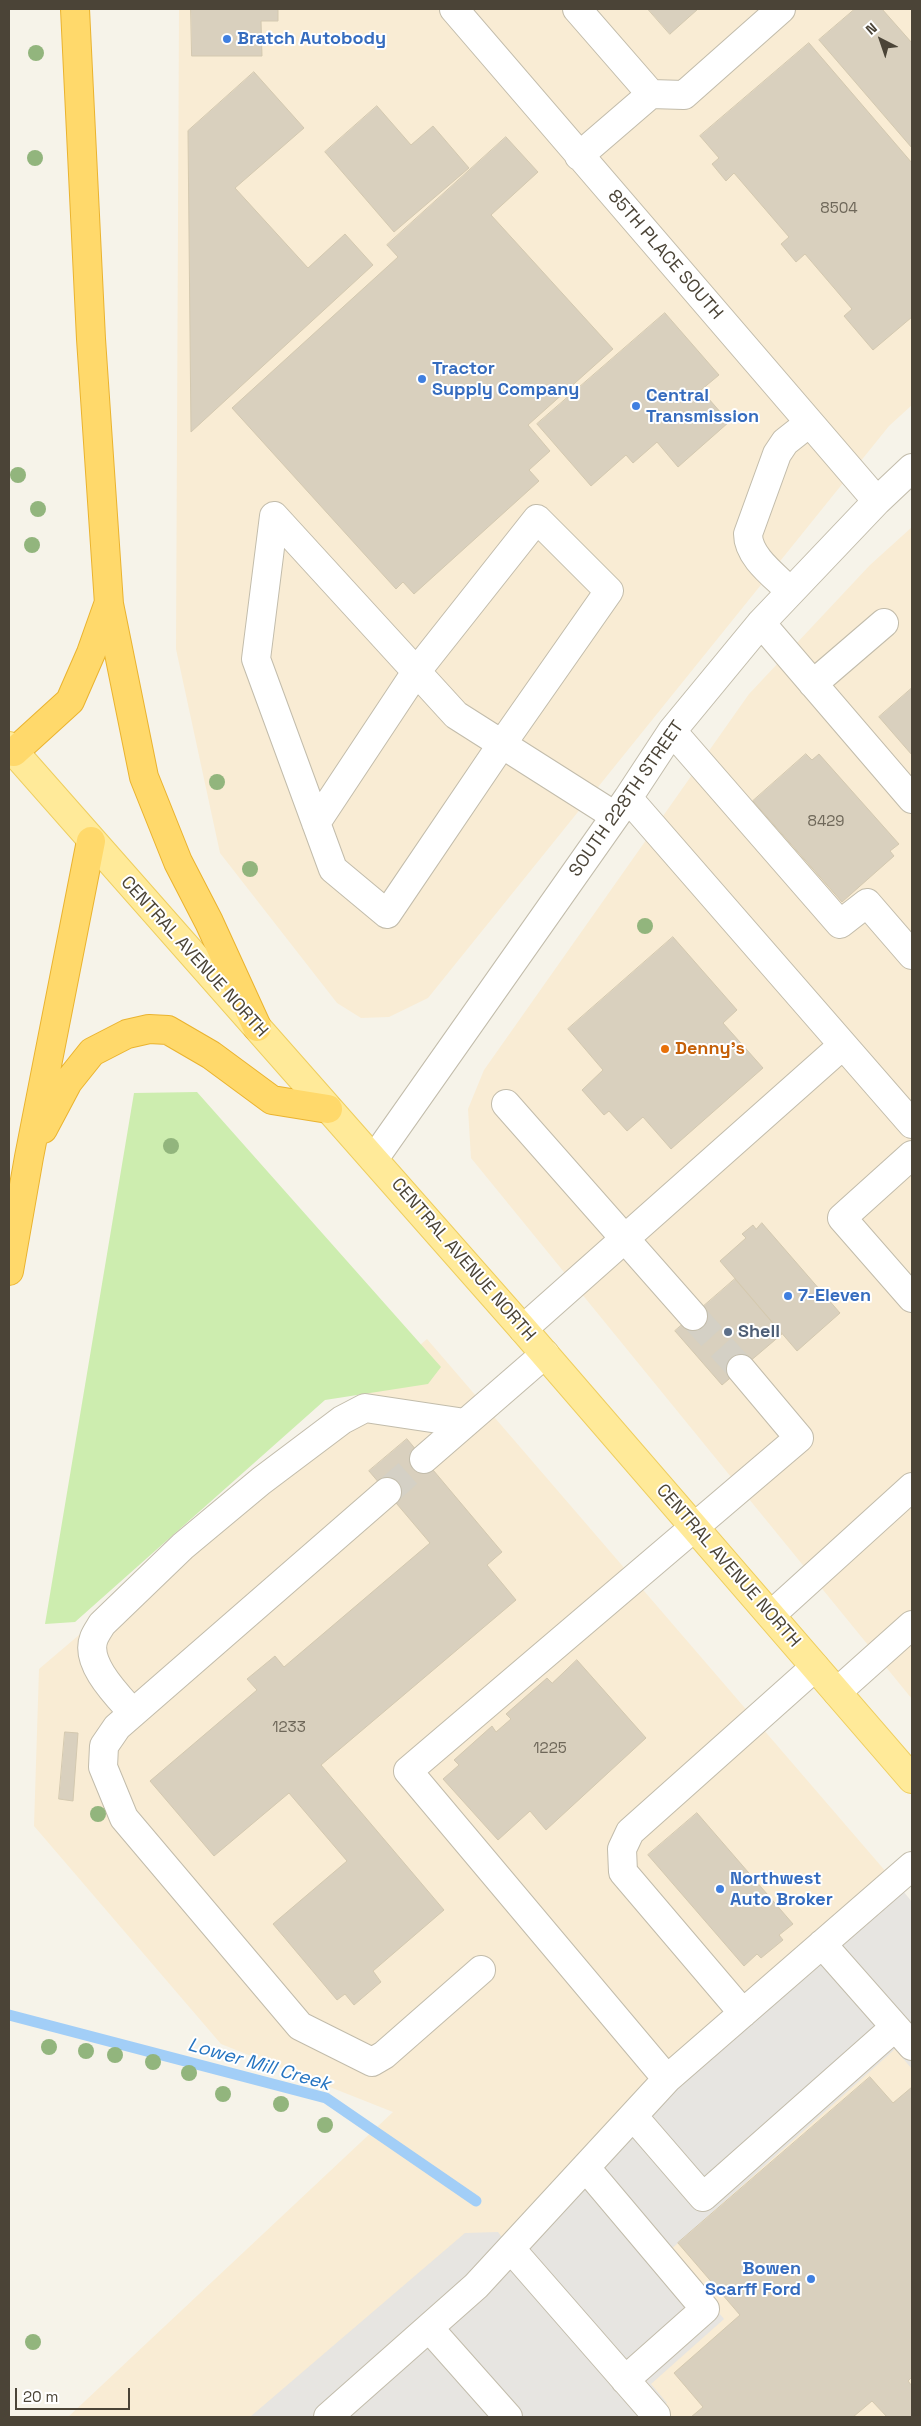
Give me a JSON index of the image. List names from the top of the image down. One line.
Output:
{"streets":{"main road":["CENTRAL AVENUE NORTH"],"street":["85TH PLACE SOUTH","SOUTH 228TH STREET"]},"crossings":[["85TH PLACE SOUTH","SOUTH 228TH STREET"],["SOUTH 228TH STREET","CENTRAL AVENUE NORTH"]],"water":["Lower Mill Creek"],"places":["Bratch Autobody","Tractor Supply Company","Central Transmission","Denny's","7-Eleven","Shell","Northwest Auto Broker","Bowen Scarff Ford"],"house_numbers":["8504","8429","1233","1225"],"scale_bar":"20 m","north":"top left"}
